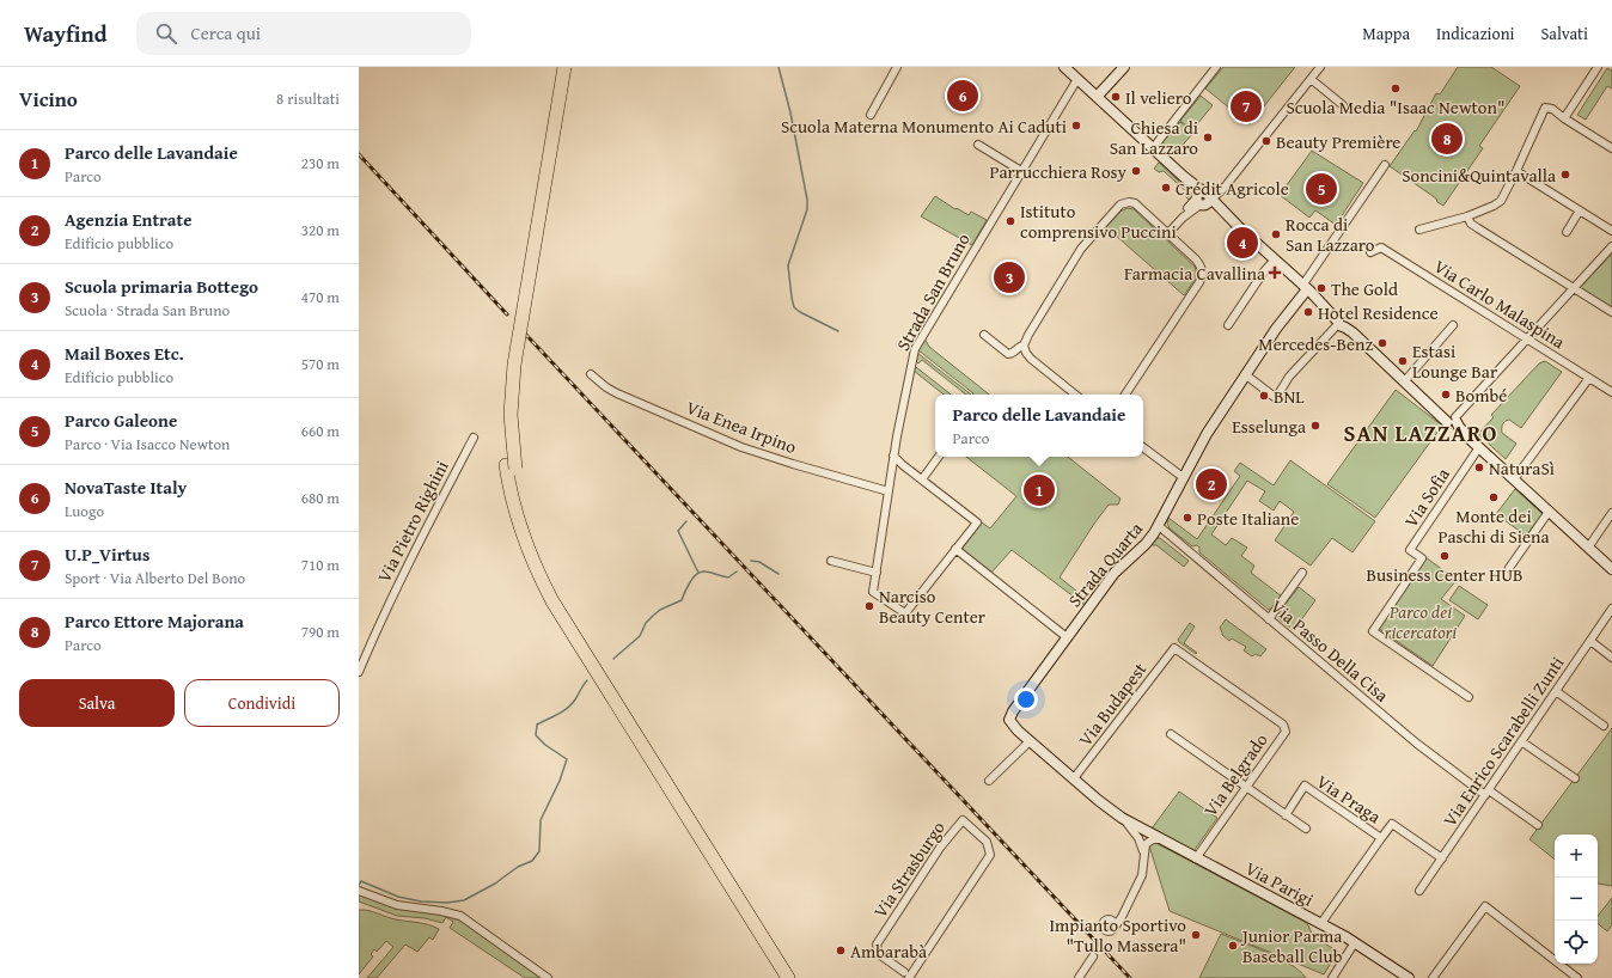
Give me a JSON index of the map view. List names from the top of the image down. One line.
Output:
{"streets":{"street":["Strada San Bruno","Via Carlo Malaspina","Via Enea Irpino","Via Sofia","Via Pietro Righini","Strada Quarta","Via Passo Della Cisa","Via Budapest","Via Enrico Scarabelli Zunti","Via Belgrado","Via Praga","Via Strasburgo","Via Parigi"]},"crossings":[["Strada San Bruno","Via Enea Irpino"],["Strada Quarta","Via Passo Della Cisa"],["Strada Quarta","Via Budapest"],["Strada Quarta","Via Parigi"],["Via Passo Della Cisa","Via Enrico Scarabelli Zunti"],["Via Budapest","Via Belgrado"],["Via Belgrado","Via Parigi"]],"districts":["SAN LAZZARO"],"parks":["Parco dei ricercatori"],"places":{"other":["Scuola Media \"Isaac Newton\"","Il veliero","Scuola Materna Monumento Ai Caduti","Chiesa di San Lazzaro","Beauty Première","Parrucchiera Rosy","Soncini&Quintavalla","Crédit Agricole","Istituto comprensivo Puccini","Rocca di San Lazzaro","The Gold","Hotel Residence","Mercedes-Benz","Estasi Lounge Bar","Bombé","BNL","Esselunga","NaturaSì","Monte dei Paschi di Siena","Poste Italiane","Business Center HUB","Narciso Beauty Center","Impianto Sportivo \"Tullo Massera\"","Junior Parma Baseball Club","Ambarabà"],"health":["Farmacia Cavallina"]},"page":{"header":"Wayfind","search":"Cerca qui","nav":["Mappa","Indicazioni","Salvati"],"heading":["Vicino","8 risultati"],"pins":["6","7","8","5","4","3","2","1"],"list":[{"mark":"1","name":"Parco delle Lavandaie","note":"Parco","value":"230 m"},{"mark":"2","name":"Agenzia Entrate","note":"Edificio pubblico","value":"320 m"},{"mark":"3","name":"Scuola primaria Bottego","note":"Scuola · Strada San Bruno","value":"470 m"},{"mark":"4","name":"Mail Boxes Etc.","note":"Edificio pubblico","value":"570 m"},{"mark":"5","name":"Parco Galeone","note":"Parco · Via Isacco Newton","value":"660 m"},{"mark":"6","name":"NovaTaste Italy","note":"Luogo","value":"680 m"},{"mark":"7","name":"U.P_Virtus","note":"Sport · Via Alberto Del Bono","value":"710 m"},{"mark":"8","name":"Parco Ettore Majorana","note":"Parco","value":"790 m"}],"popup":["Parco delle Lavandaie","Parco"],"buttons":["Salva","Condividi"],"map_buttons":["+","−"]}}
